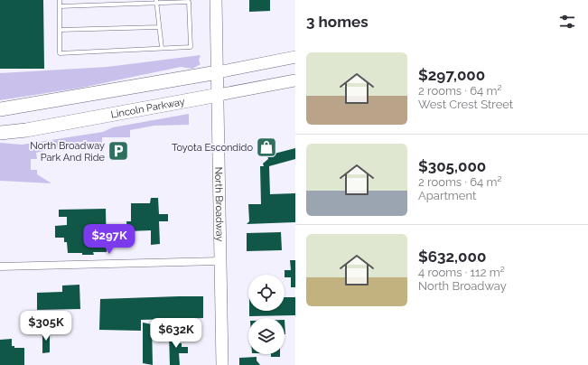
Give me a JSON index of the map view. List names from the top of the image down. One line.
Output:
{"streets":{"highway":["Lincoln Parkway"],"main road":["North Broadway"]},"crossings":[["Lincoln Parkway","North Broadway"]],"places":{"shop":["Toyota Escondido"],"parking":["North Broadway Park And Ride"]},"page":{"heading":"3 homes","list":[{"name":"$297,000","note":"2 rooms · 64 m² · West Crest Street"},{"name":"$305,000","note":"2 rooms · 64 m² · Apartment"},{"name":"$632,000","note":"4 rooms · 112 m² · North Broadway"}],"price":["$297K","$305K","$632K"]}}
